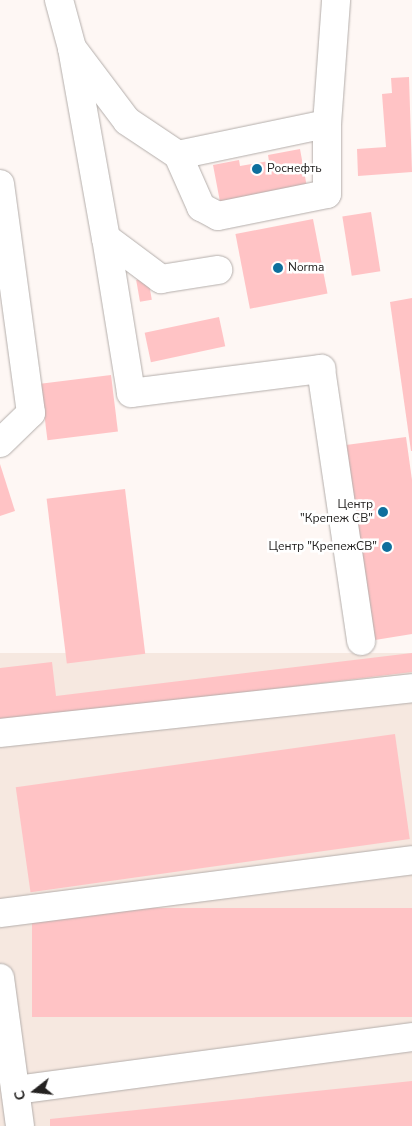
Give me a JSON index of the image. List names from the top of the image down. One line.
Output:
{"places":["Роснефть","Norma","Центр \"Крепеж СВ\"","Центр \"КрепежСВ\""],"north":"left"}
